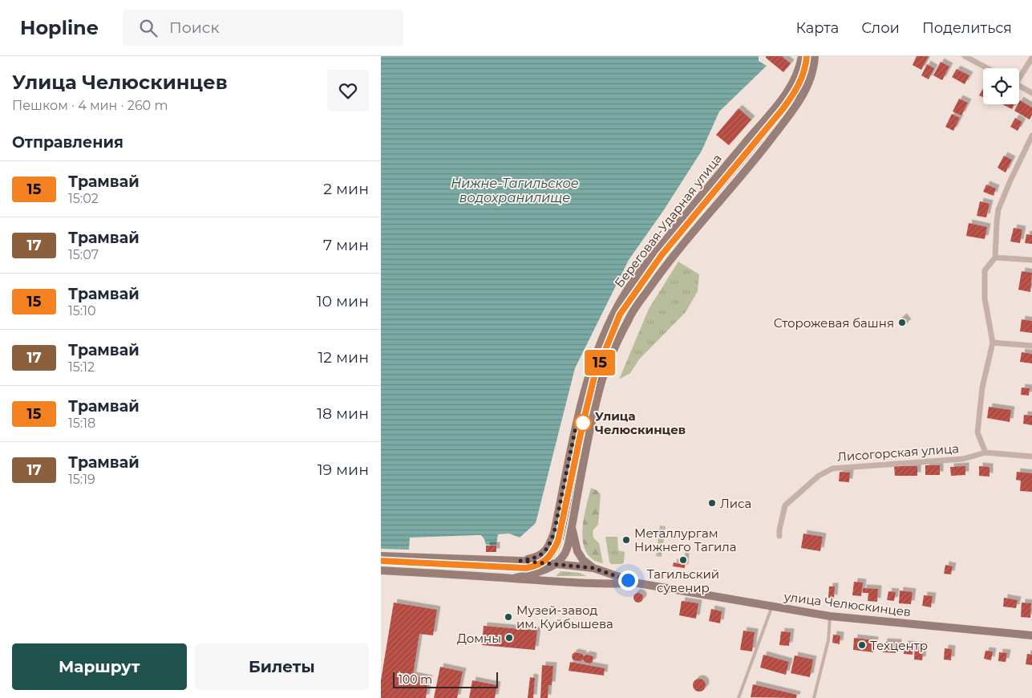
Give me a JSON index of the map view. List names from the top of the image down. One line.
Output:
{"streets":{"main road":["Береговая-Ударная улица","улица Челюскинцев"],"street":["Лисогорская улица"]},"crossings":[["Береговая-Ударная улица","улица Челюскинцев"]],"water":["Нижне-Тагильское водохранилище"],"places":["Сторожевая башня","Улица Челюскинцев","Лиса","Металлургам Нижнего Тагила","Тагильский сувенир","Музей-завод им. Куйбышева","Домны","Техцентр"],"lines":["tram line 15"],"scale_bar":"100 m","page":{"header":"Hopline","search":"Поиск","nav":["Карта","Слои","Поделиться"],"heading":[["Улица Челюскинцев","Пешком · 4 мин · 260 m"],"Отправления"],"on_map":"15","list":[{"mark":"15","name":"Трамвай","note":"15:02","value":"2 мин"},{"mark":"17","name":"Трамвай","note":"15:07","value":"7 мин"},{"mark":"15","name":"Трамвай","note":"15:10","value":"10 мин"},{"mark":"17","name":"Трамвай","note":"15:12","value":"12 мин"},{"mark":"15","name":"Трамвай","note":"15:18","value":"18 мин"},{"mark":"17","name":"Трамвай","note":"15:19","value":"19 мин"}],"buttons":["Маршрут","Билеты"],"scale":"100 m"}}
